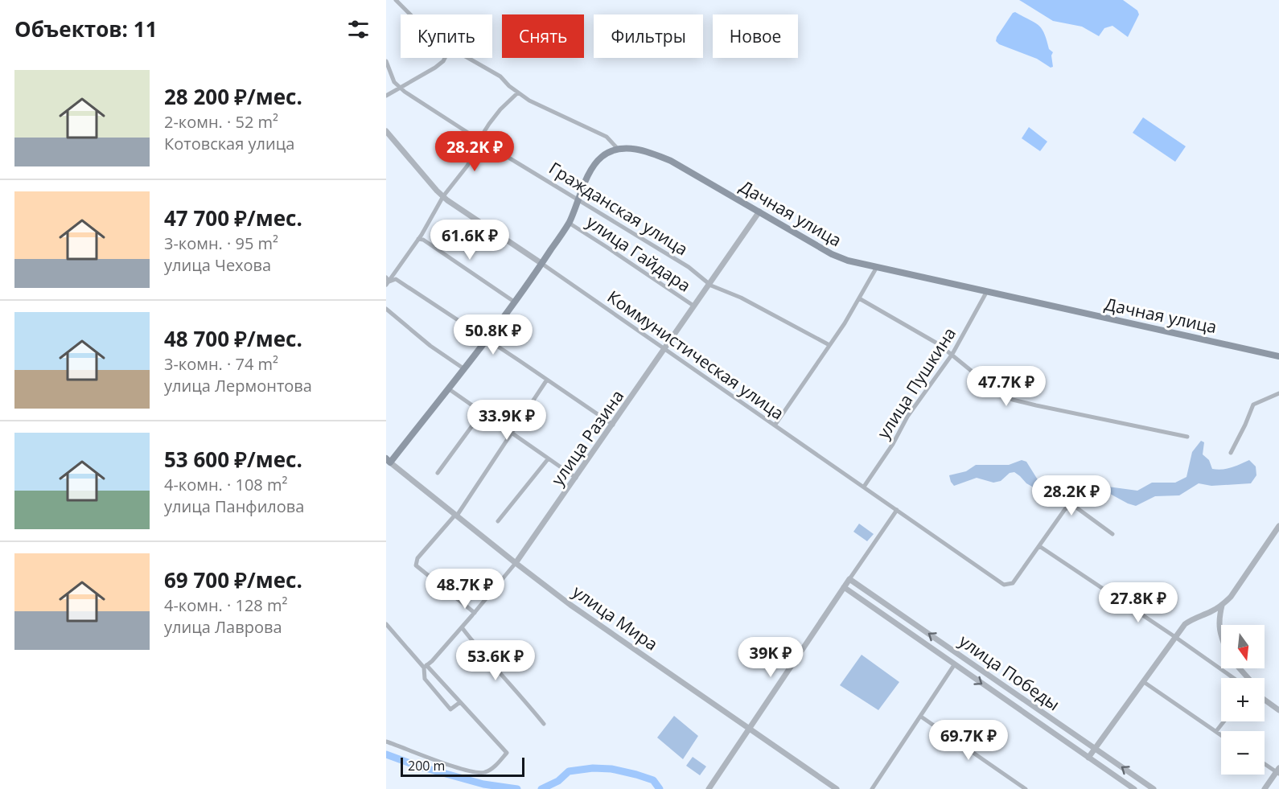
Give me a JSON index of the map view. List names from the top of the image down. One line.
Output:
{"streets":{"main road":["Дачная улица"],"street":["Гражданская улица","улица Гайдара","Коммунистическая улица","улица Пушкина","улица Разина","улица Мира","улица Победы"]},"crossings":[["Гражданская улица","улица Разина"],["Дачная улица","улица Пушкина"],["Дачная улица","улица Разина"],["улица Гайдара","улица Разина"],["Коммунистическая улица","улица Пушкина"],["Коммунистическая улица","улица Разина"],["улица Разина","улица Мира"]],"scale_bar":"200 m","north":"bottom","page":{"heading":"Объектов: 11","chip":["Купить","Снять","Фильтры","Новое"],"list":[{"name":"28 200 ₽/мес.","note":"2-комн. · 52 m² · Котовская улица"},{"name":"47 700 ₽/мес.","note":"3-комн. · 95 m² · улица Чехова"},{"name":"48 700 ₽/мес.","note":"3-комн. · 74 m² · улица Лермонтова"},{"name":"53 600 ₽/мес.","note":"4-комн. · 108 m² · улица Панфилова"},{"name":"69 700 ₽/мес.","note":"4-комн. · 128 m² · улица Лаврова"}],"price":["28.2K ₽","61.6K ₽","50.8K ₽","47.7K ₽","33.9K ₽","28.2K ₽","48.7K ₽","27.8K ₽","39K ₽","53.6K ₽","69.7K ₽"],"map_buttons":["+","−"],"scale":"200 m"}}
